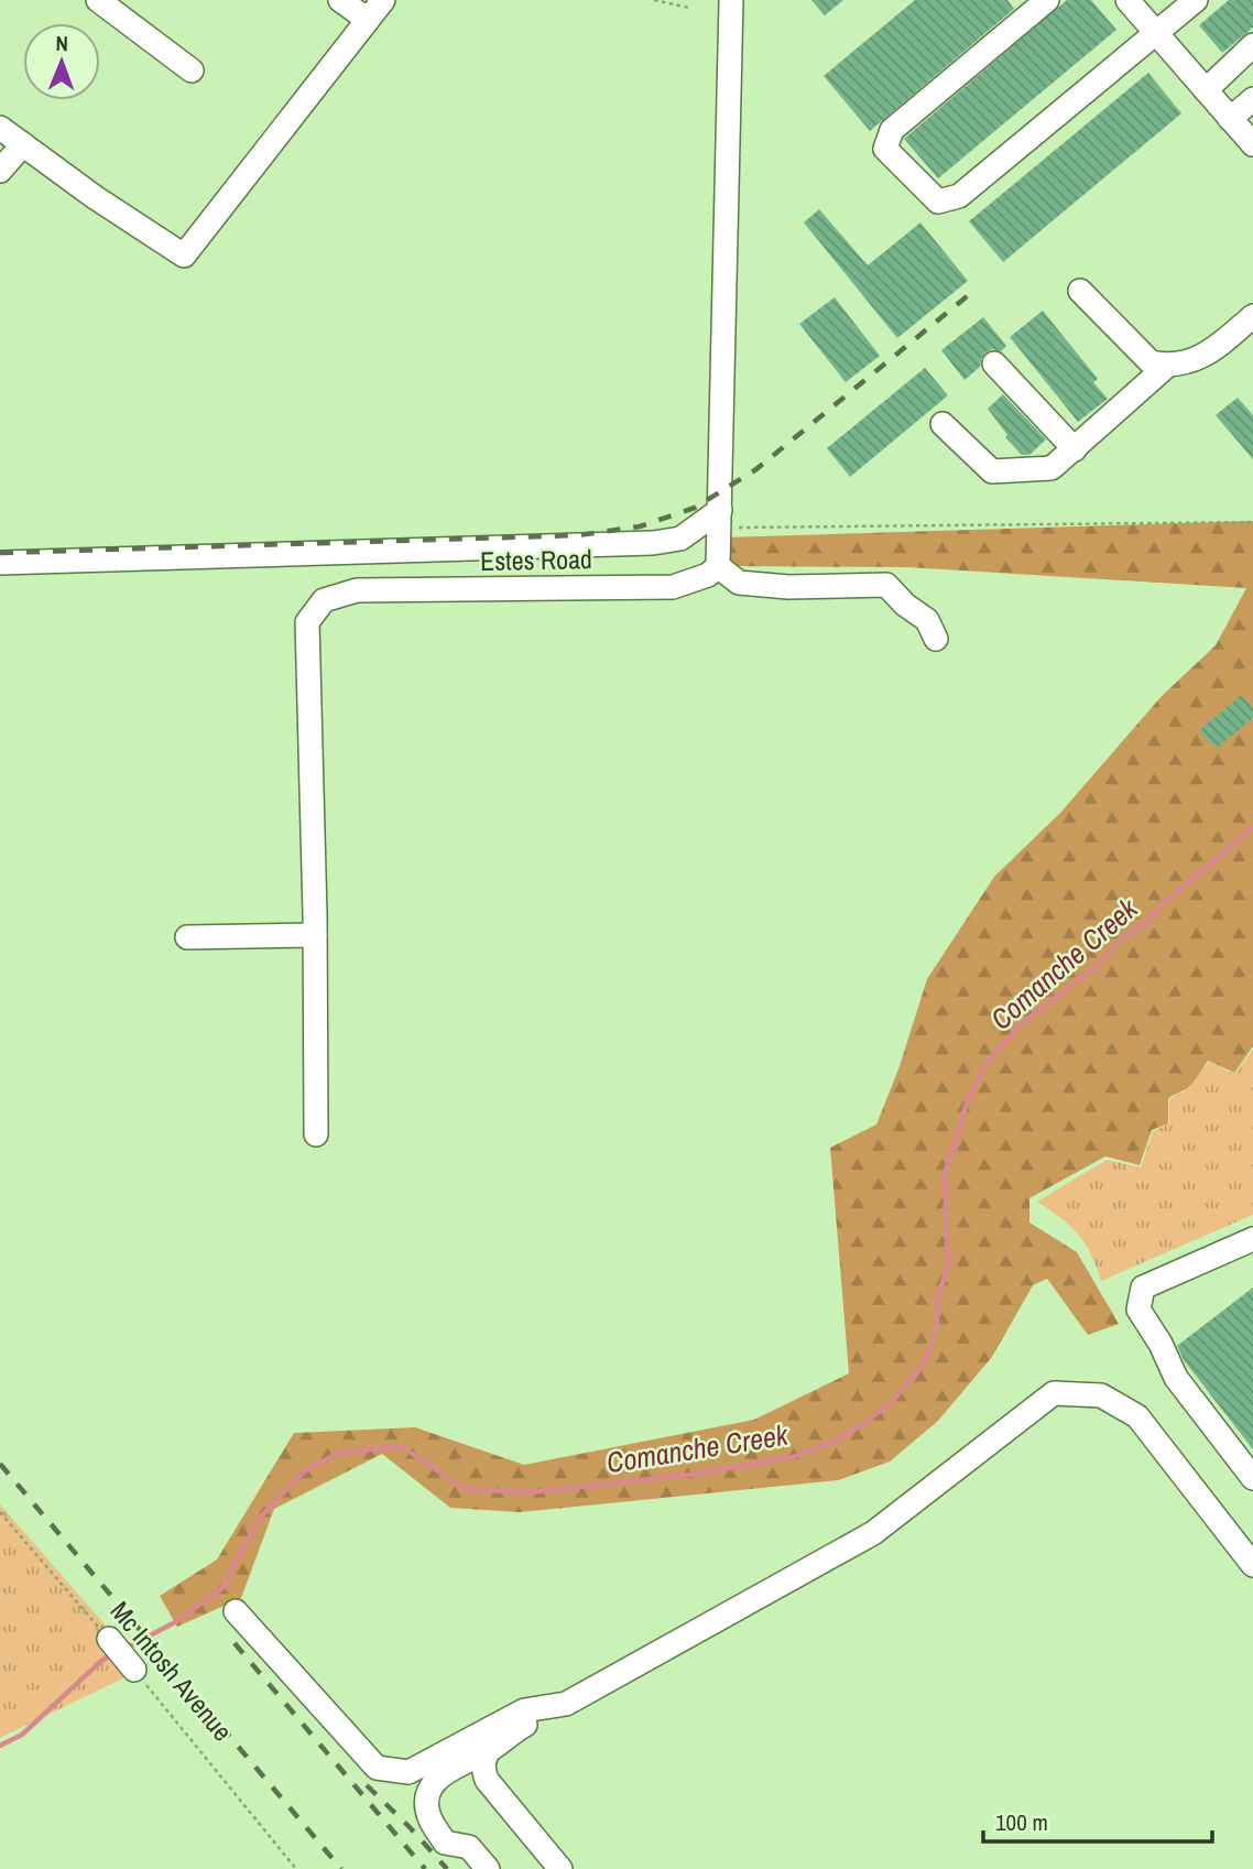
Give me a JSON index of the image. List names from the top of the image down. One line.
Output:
{"streets":{"street":["Estes Road","Mc Intosh Avenue"]},"water":["Comanche Creek"],"scale_bar":"100 m","north":"top"}
